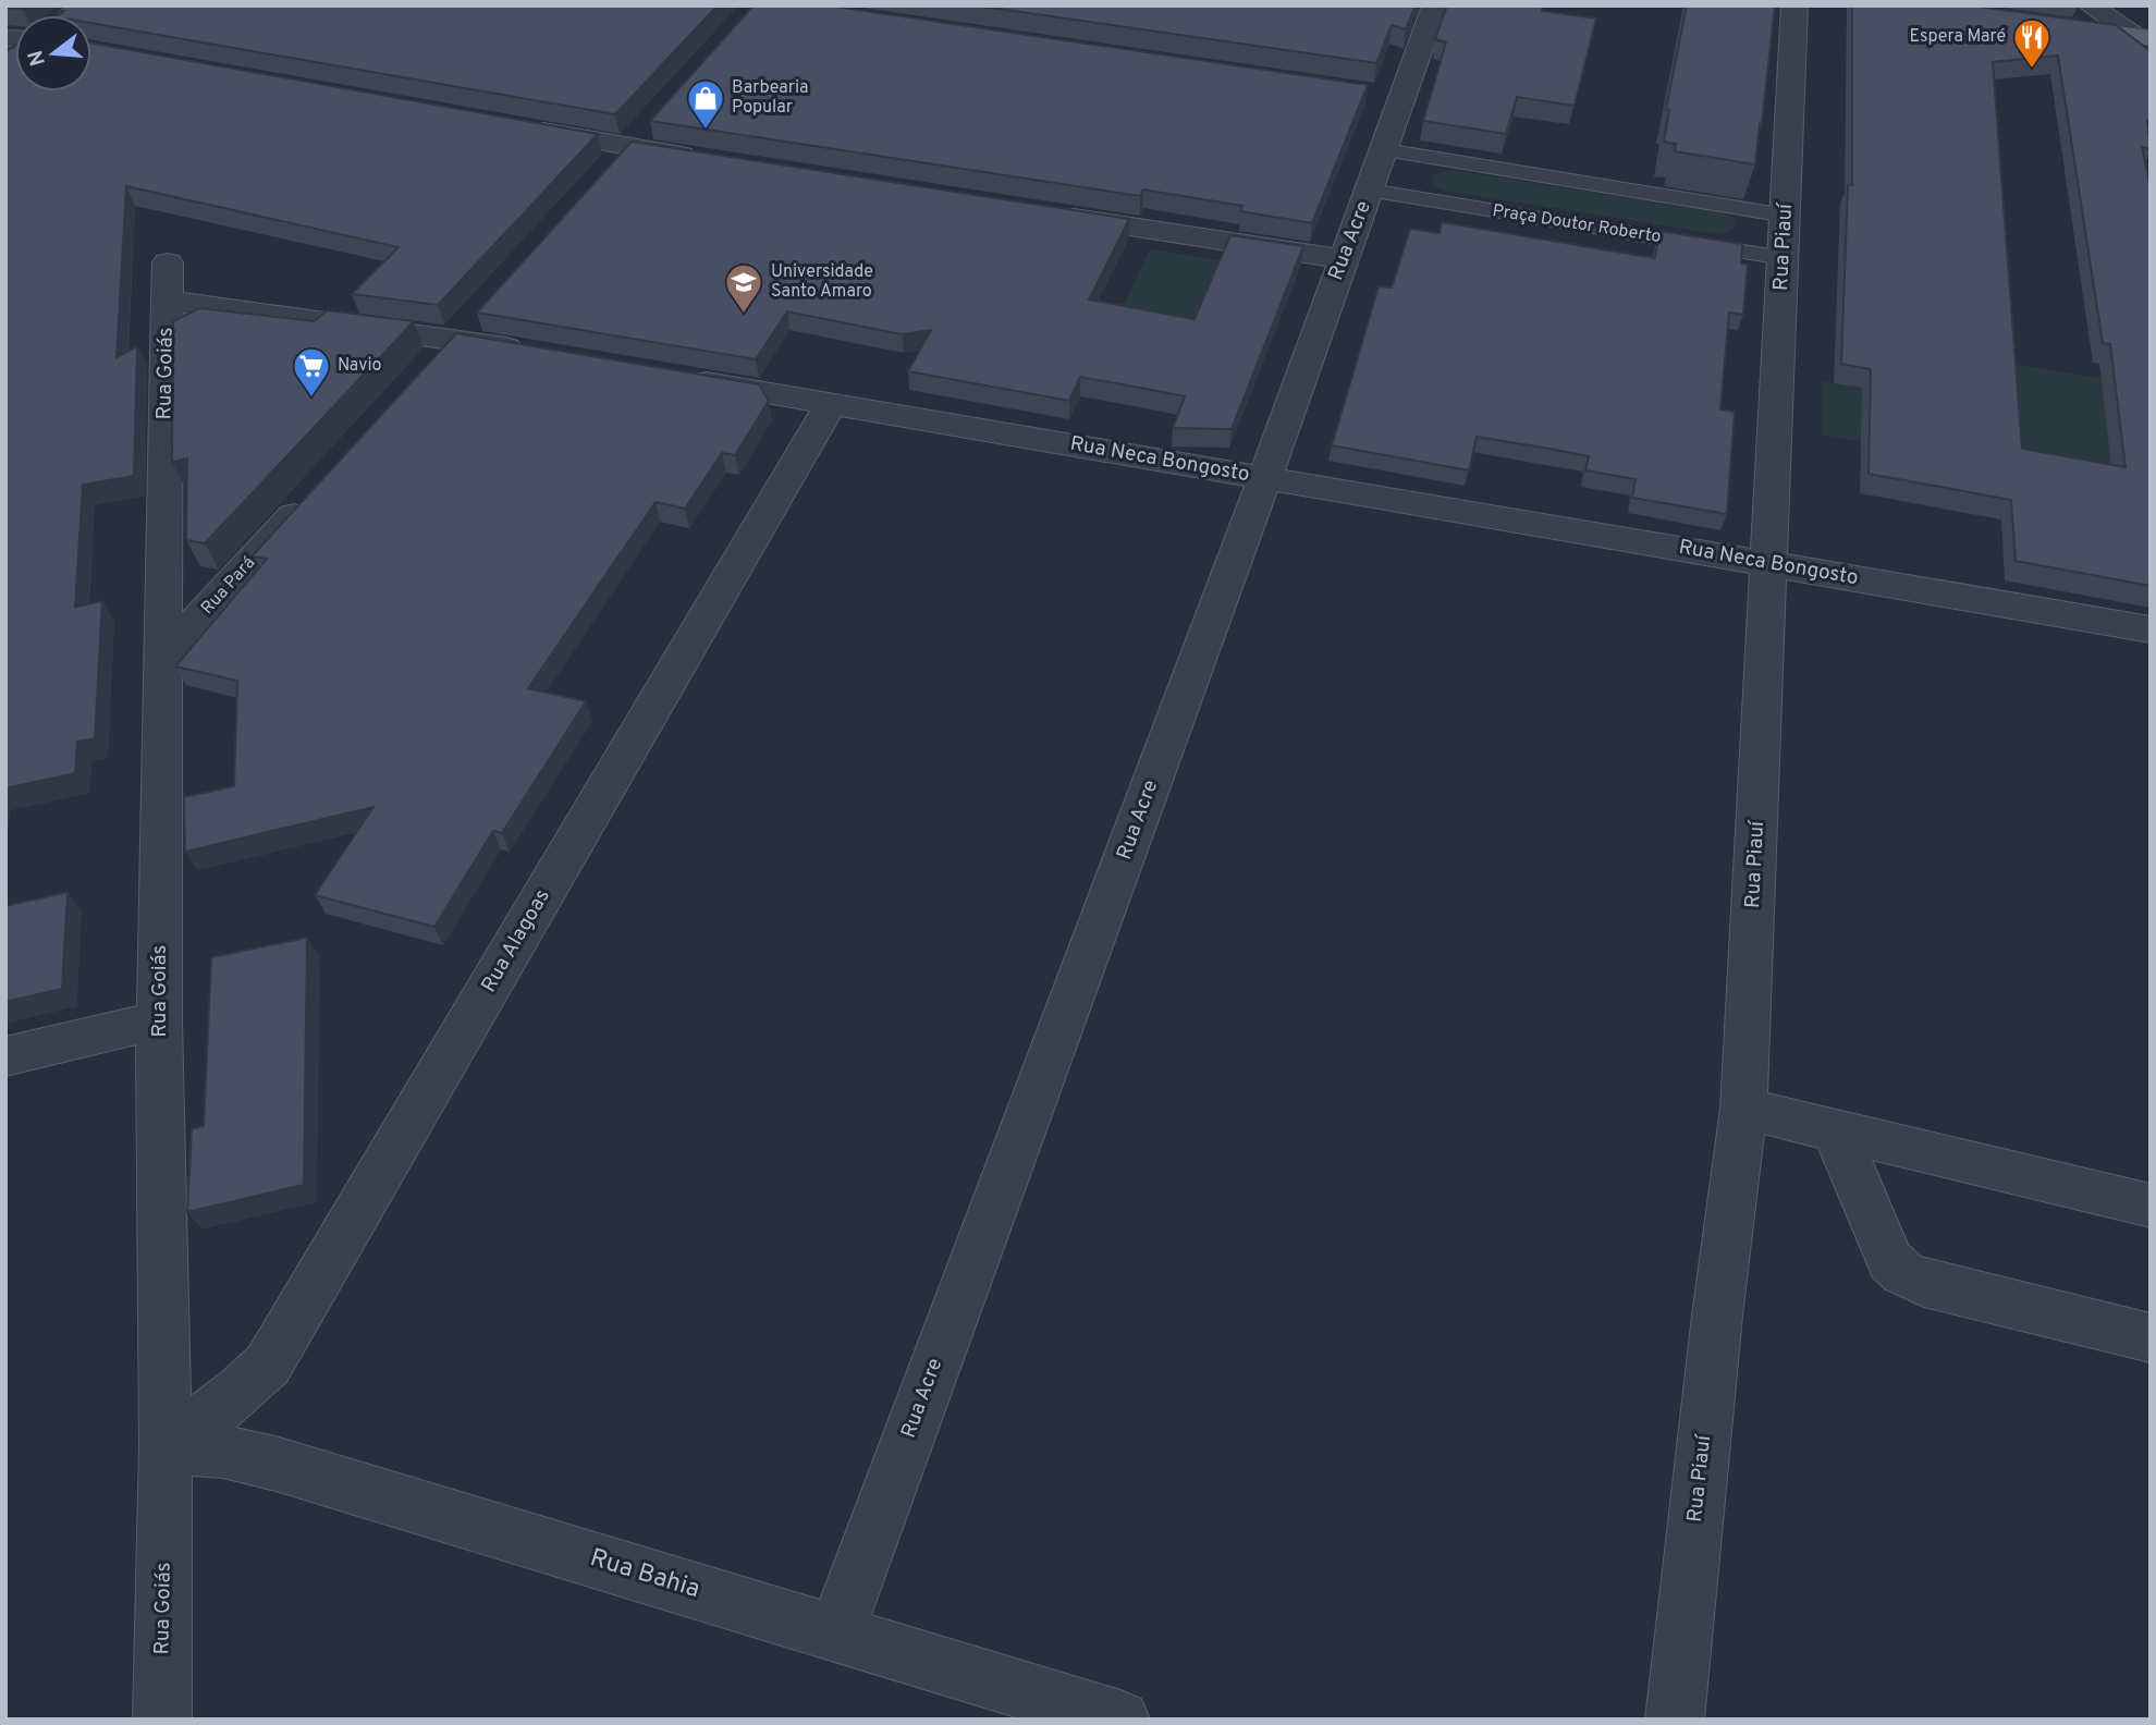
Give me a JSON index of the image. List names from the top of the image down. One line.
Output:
{"streets":{"street":["Rua Acre","Rua Piauí","Rua Goiás","Rua Neca Bongosto","Rua Pará","Rua Alagoas","Rua Bahia"],"lane":["Praça Doutor Roberto"]},"crossings":[["Praça Doutor Roberto","Rua Acre"],["Praça Doutor Roberto","Rua Piauí"],["Rua Acre","Rua Neca Bongosto"],["Rua Acre","Rua Bahia"],["Rua Piauí","Rua Neca Bongosto"],["Rua Goiás","Rua Pará"],["Rua Goiás","Rua Alagoas"],["Rua Goiás","Rua Bahia"],["Rua Neca Bongosto","Rua Alagoas"],["Rua Alagoas","Rua Bahia"]],"places":{"restaurant":["Espera Maré"],"shop":["Barbearia Popular"],"school or university":["Universidade Santo Amaro"],"supermarket":["Navio"]},"north":"left"}
